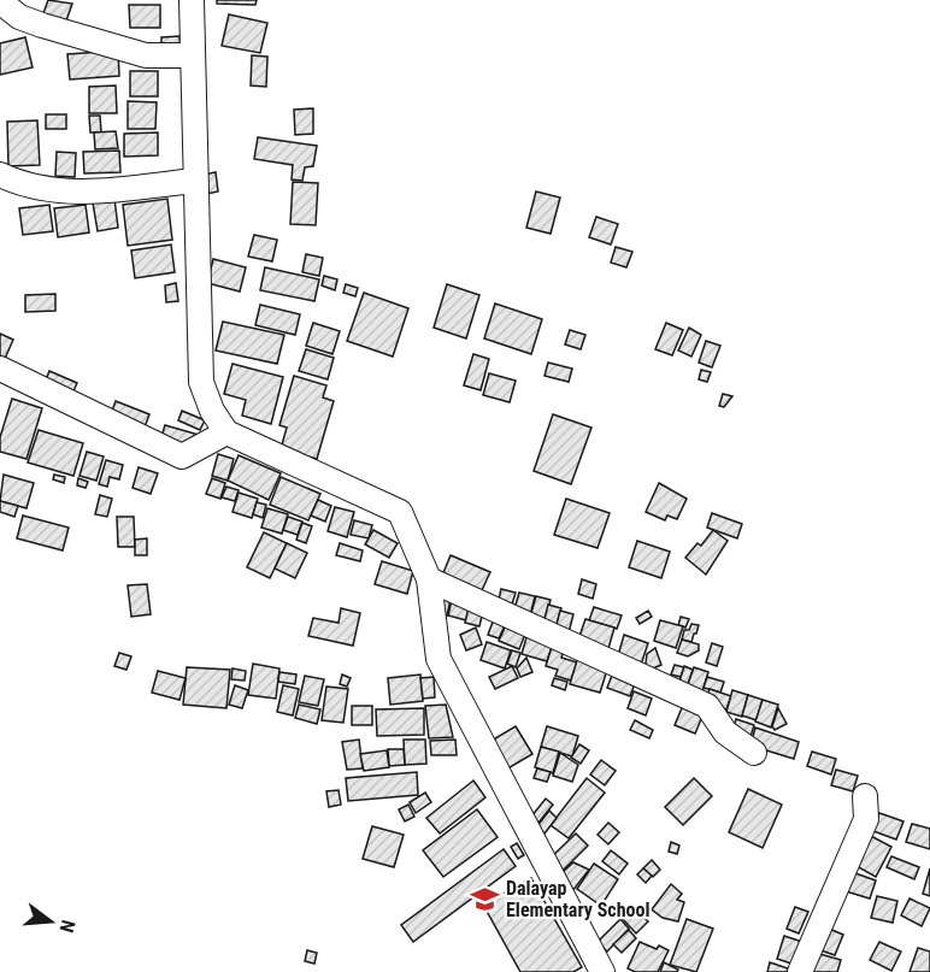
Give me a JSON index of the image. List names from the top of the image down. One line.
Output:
{"places":{"school or university":["Dalayap Elementary School"]},"north":"right"}
